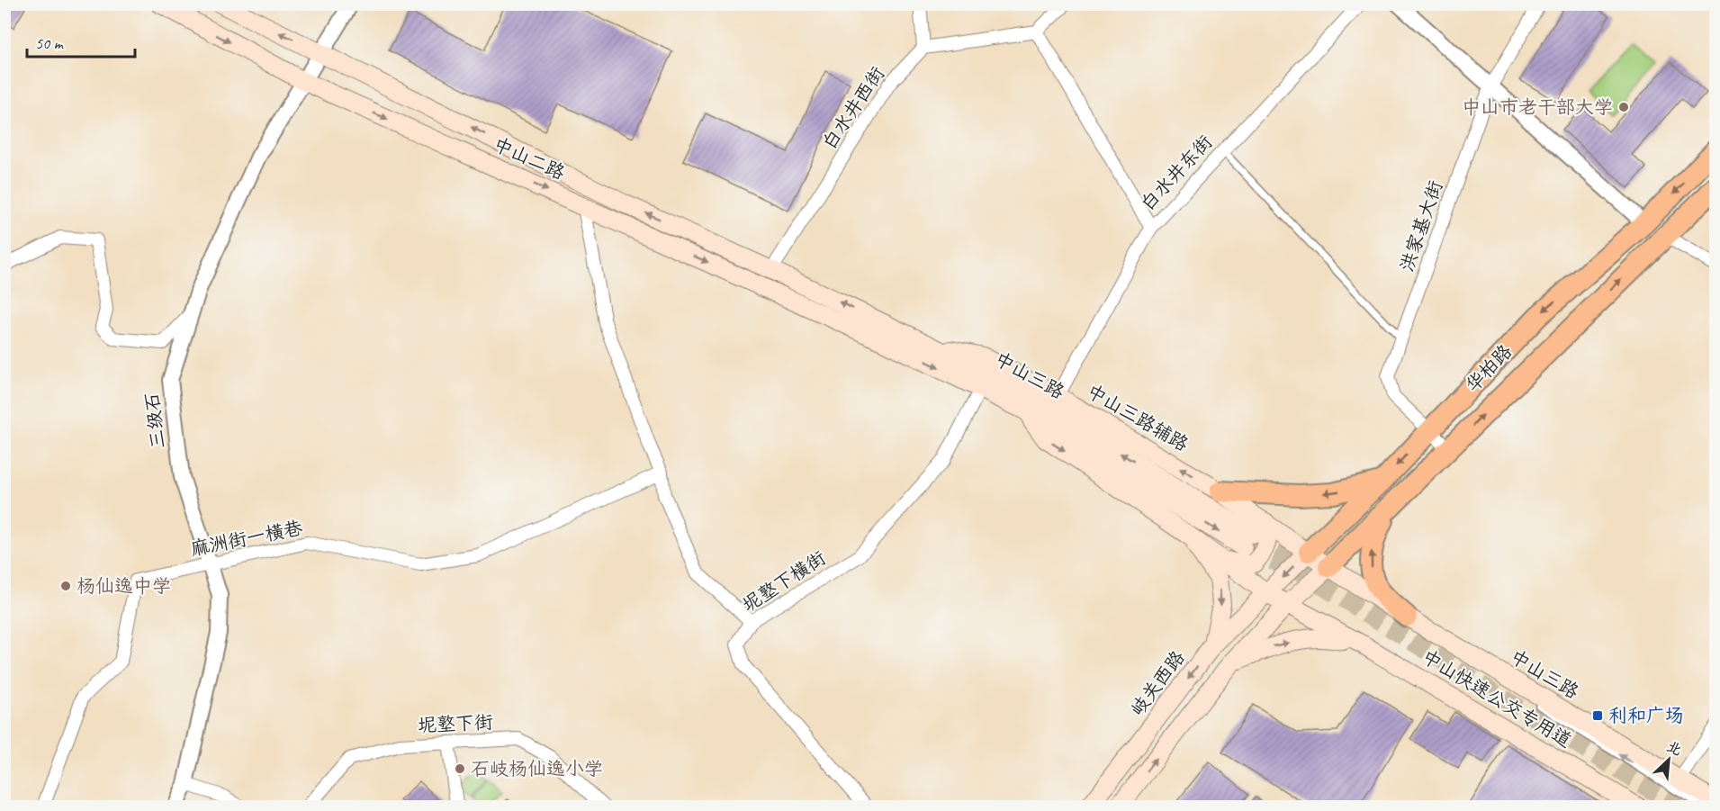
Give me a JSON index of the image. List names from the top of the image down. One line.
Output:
{"streets":{"main road":["中山二路","华柏路","中山三路","中山三路辅路","岐关西路"],"street":["白水井西街","白水井东街","洪家基大街","三级石","麻洲街一橫巷","坭墪下橫街","坭墪下街"],"lane":["中山快速公交专用道"]},"crossings":[["白水井西街","中山二路"],["中山二路","中山三路"],["中山二路","三级石"],["白水井东街","中山三路辅路"],["洪家基大街","华柏路"],["华柏路","中山三路辅路"],["华柏路","岐关西路"],["中山三路","中山三路辅路"],["中山三路","坭墪下橫街"],["中山三路","中山快速公交专用道"],["中山三路辅路","中山快速公交专用道"],["三级石","麻洲街一橫巷"]],"places":{"other":["中山市老干部大学","杨仙逸中学","石岐杨仙逸小学"],"transit":["利和广场"]},"scale_bar":"50 m","north":"top right"}
